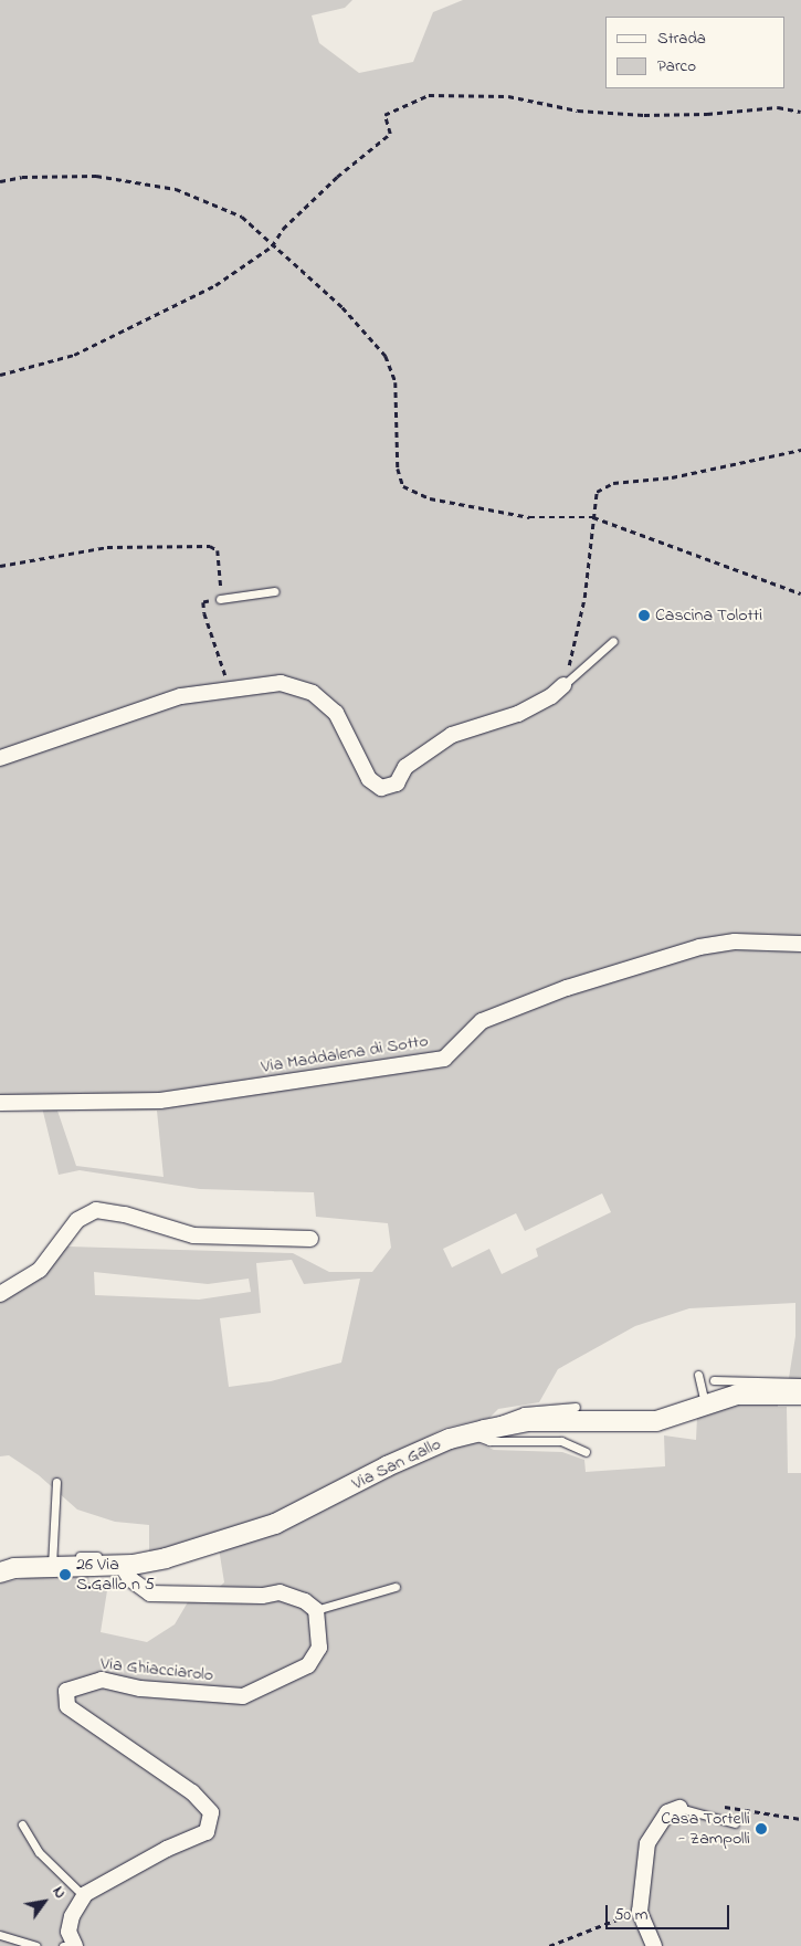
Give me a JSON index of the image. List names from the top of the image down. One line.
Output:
{"streets":{"street":["Via Maddalena di Sotto","Via San Gallo","Via Ghiacciarolo"]},"places":["Cascina Tolotti","26 Via S.Gallo n 5","Casa Tortelli - Zampolli"],"legend":["Strada","Parco"],"scale_bar":"50 m","north":"top right"}
